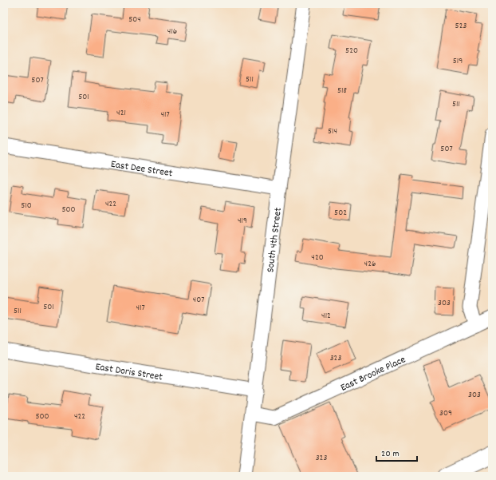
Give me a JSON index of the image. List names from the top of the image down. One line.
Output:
{"streets":{"street":["East Dee Street","South 4th Street","East Doris Street","East Brooke Place"]},"crossings":[["East Dee Street","South 4th Street"],["South 4th Street","East Doris Street"],["South 4th Street","East Brooke Place"]],"house_numbers":["504","523","416","520","519","511","507","518","501","511","421","417","514","507","422","510","500","502","419","420","426","407","303","501","417","511","412","323","303","309","500","422","323"],"scale_bar":"20 m"}
